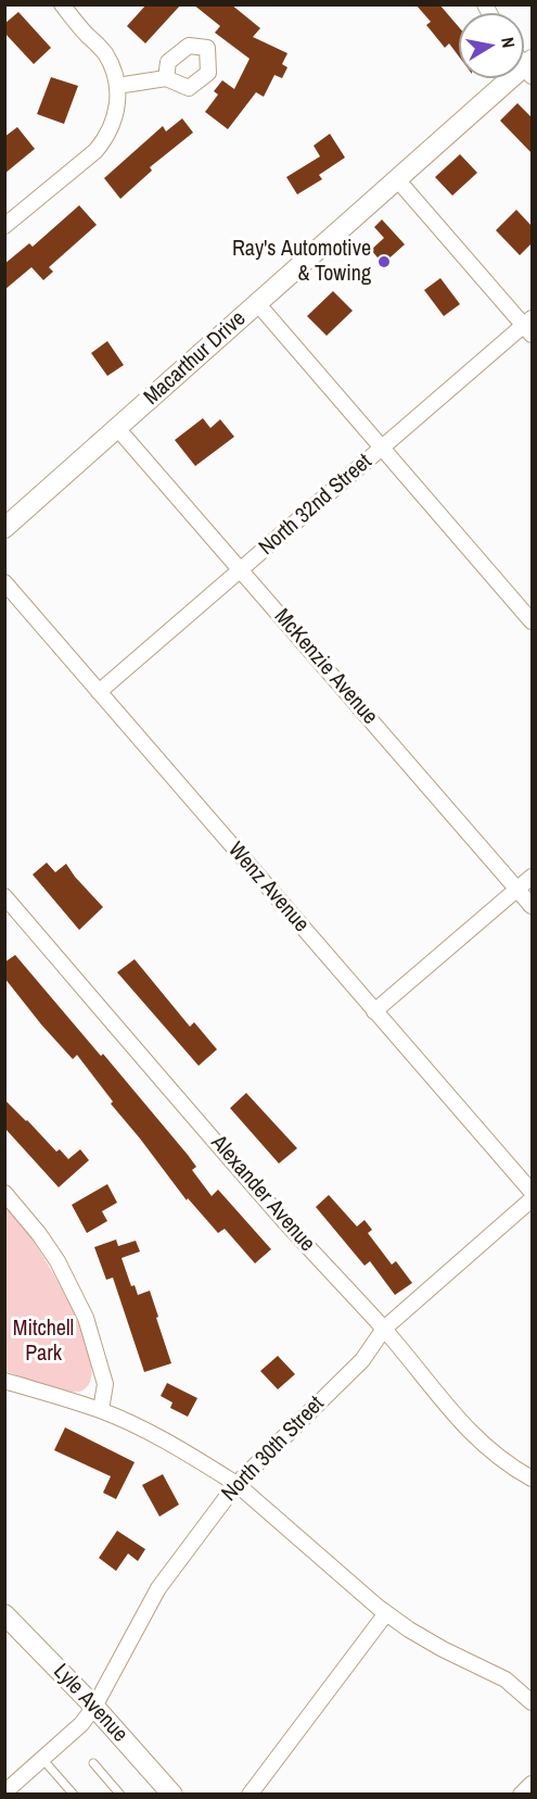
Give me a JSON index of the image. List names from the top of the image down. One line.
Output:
{"streets":{"main road":["Macarthur Drive","Lyle Avenue"],"street":["North 32nd Street","McKenzie Avenue","Wenz Avenue","Alexander Avenue","North 30th Street"]},"crossings":[["Macarthur Drive","McKenzie Avenue"],["North 32nd Street","McKenzie Avenue"],["North 32nd Street","Wenz Avenue"],["Alexander Avenue","North 30th Street"],["North 30th Street","Lyle Avenue"]],"parks":["Mitchell Park"],"places":["Ray's Automotive & Towing"],"north":"right"}
